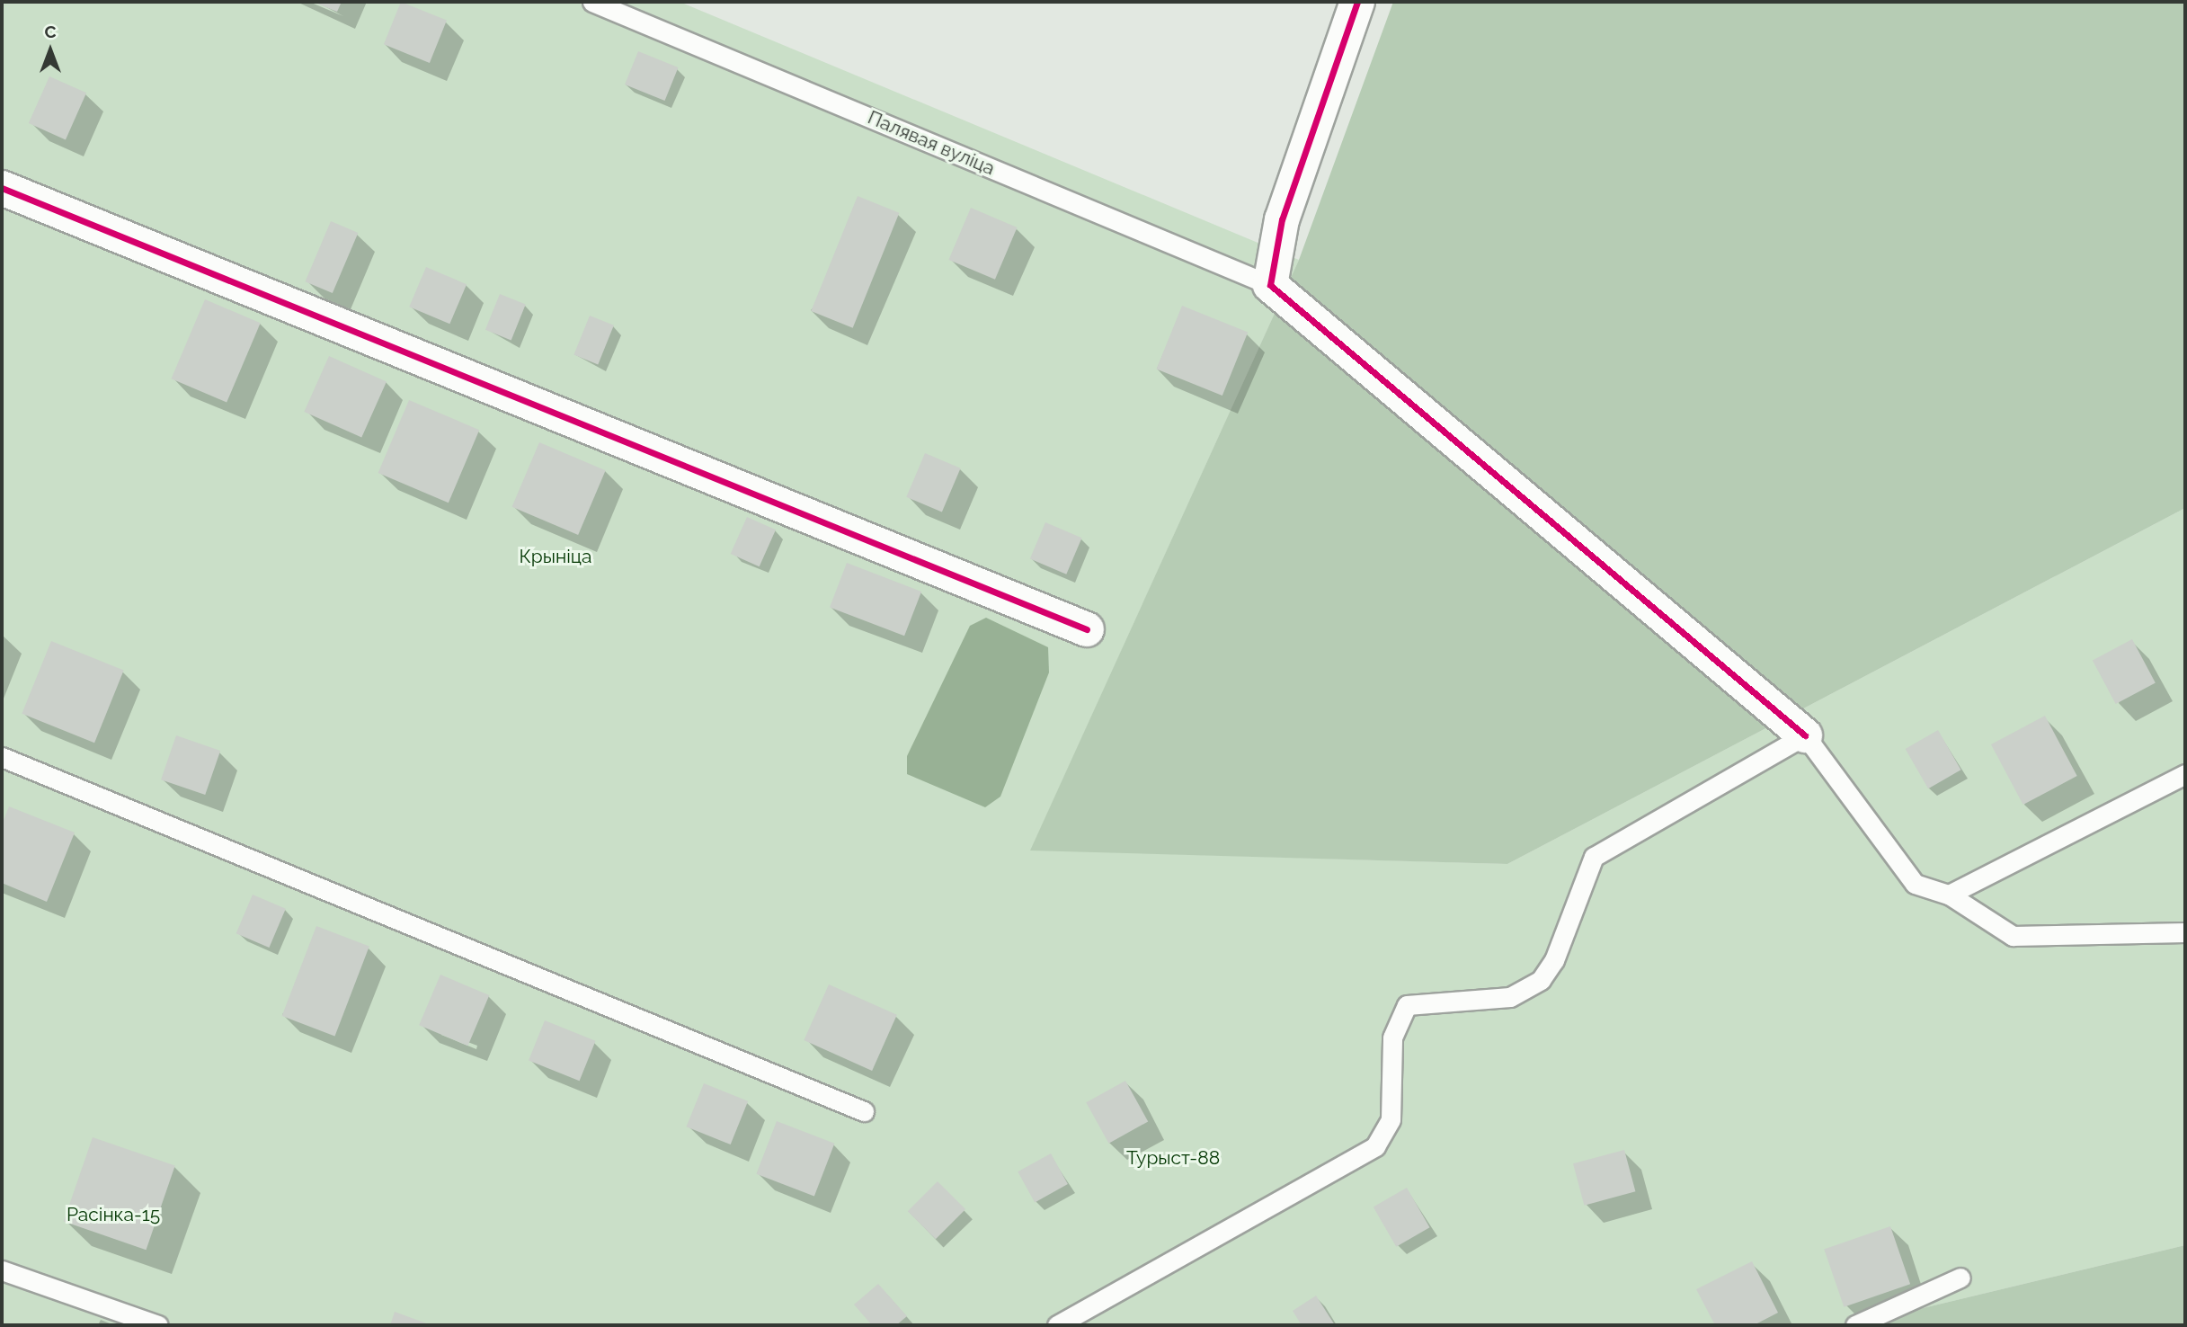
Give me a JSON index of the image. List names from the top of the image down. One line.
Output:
{"streets":{"lane":["Палявая вуліца"]},"parks":["Крыніца","Турыст-88","Расінка-15"],"north":"top"}
